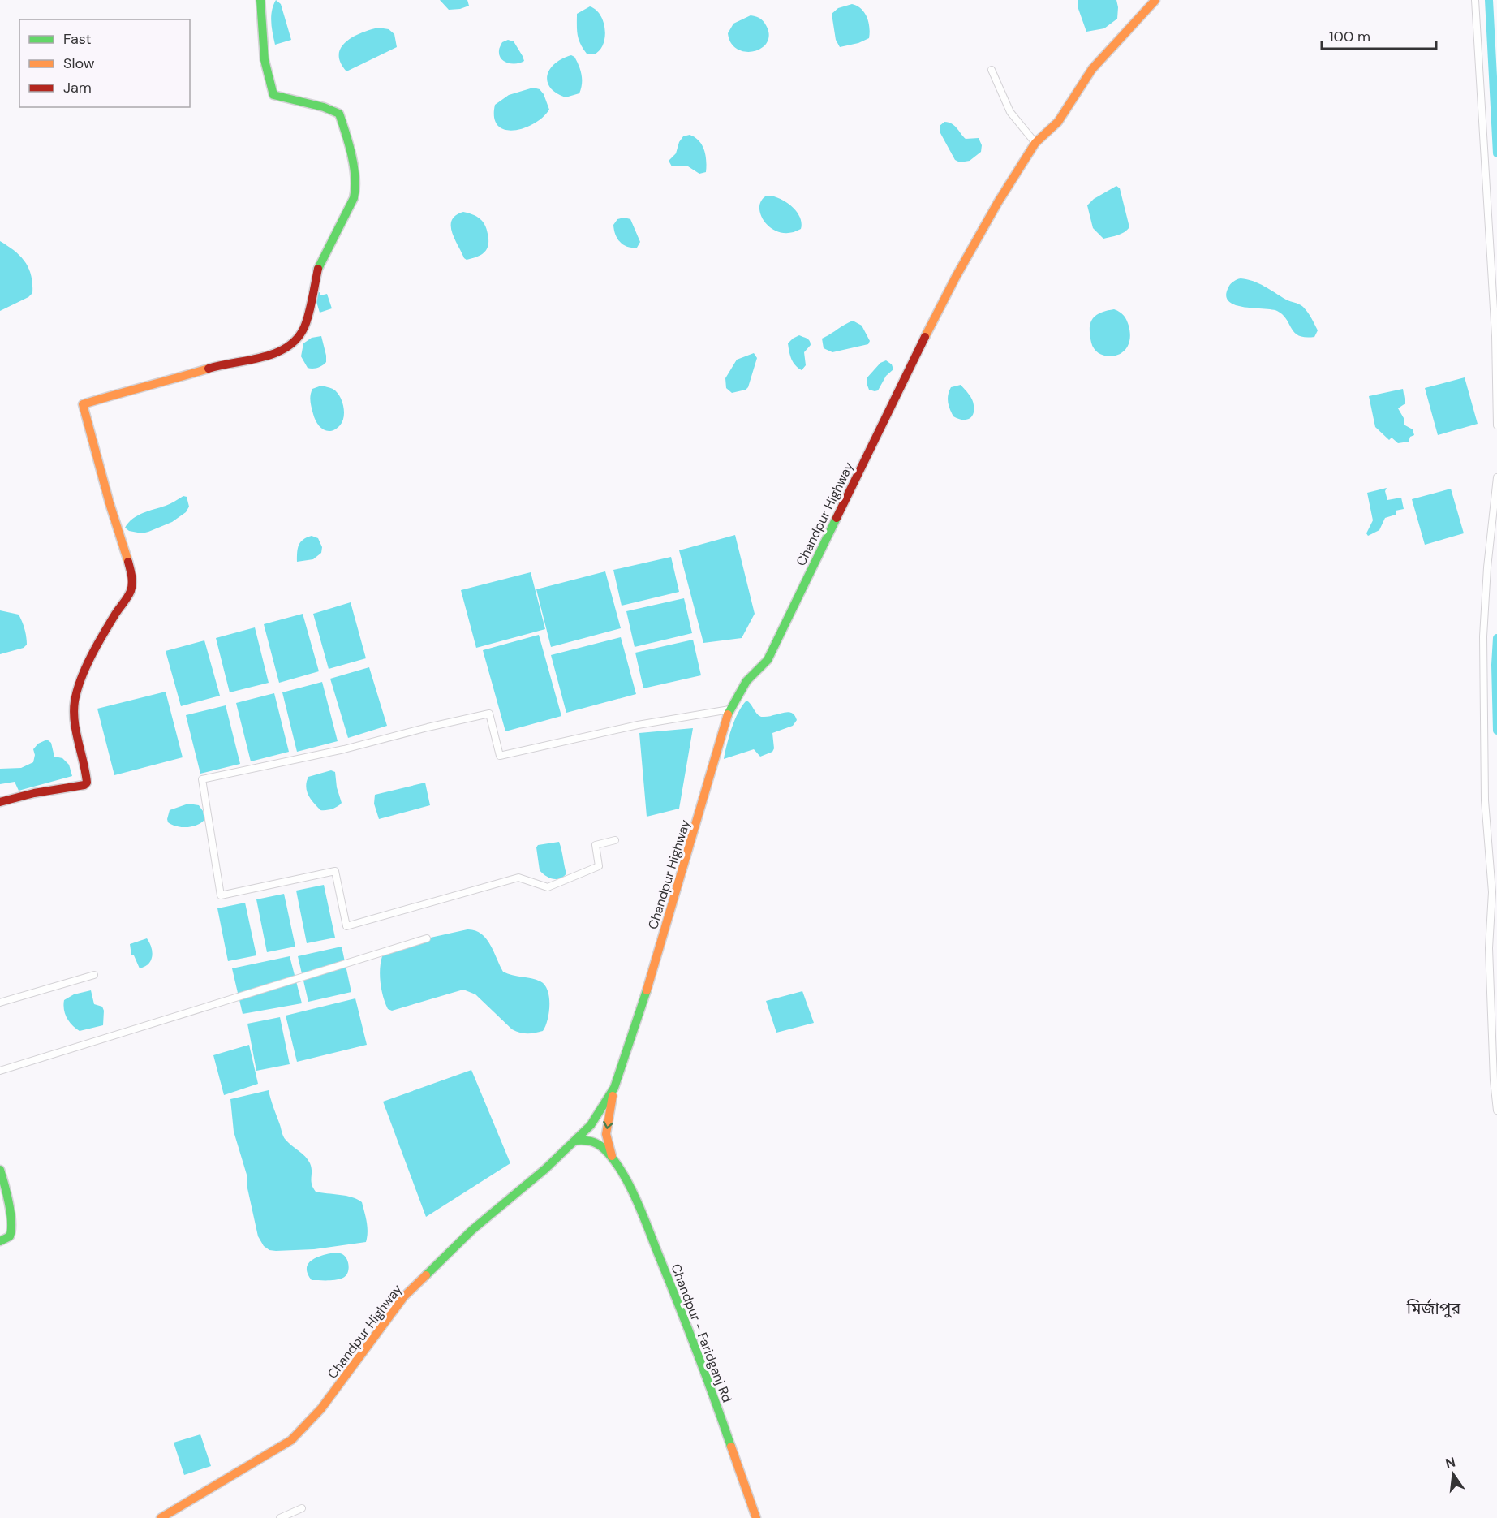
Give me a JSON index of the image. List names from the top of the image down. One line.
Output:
{"streets":{"main road":["Chandpur Highway","Chandpur - Faridganj Rd"]},"districts":["মির্জাপুর"],"legend":["Fast","Slow","Jam"],"scale_bar":"100 m","north":"top"}
